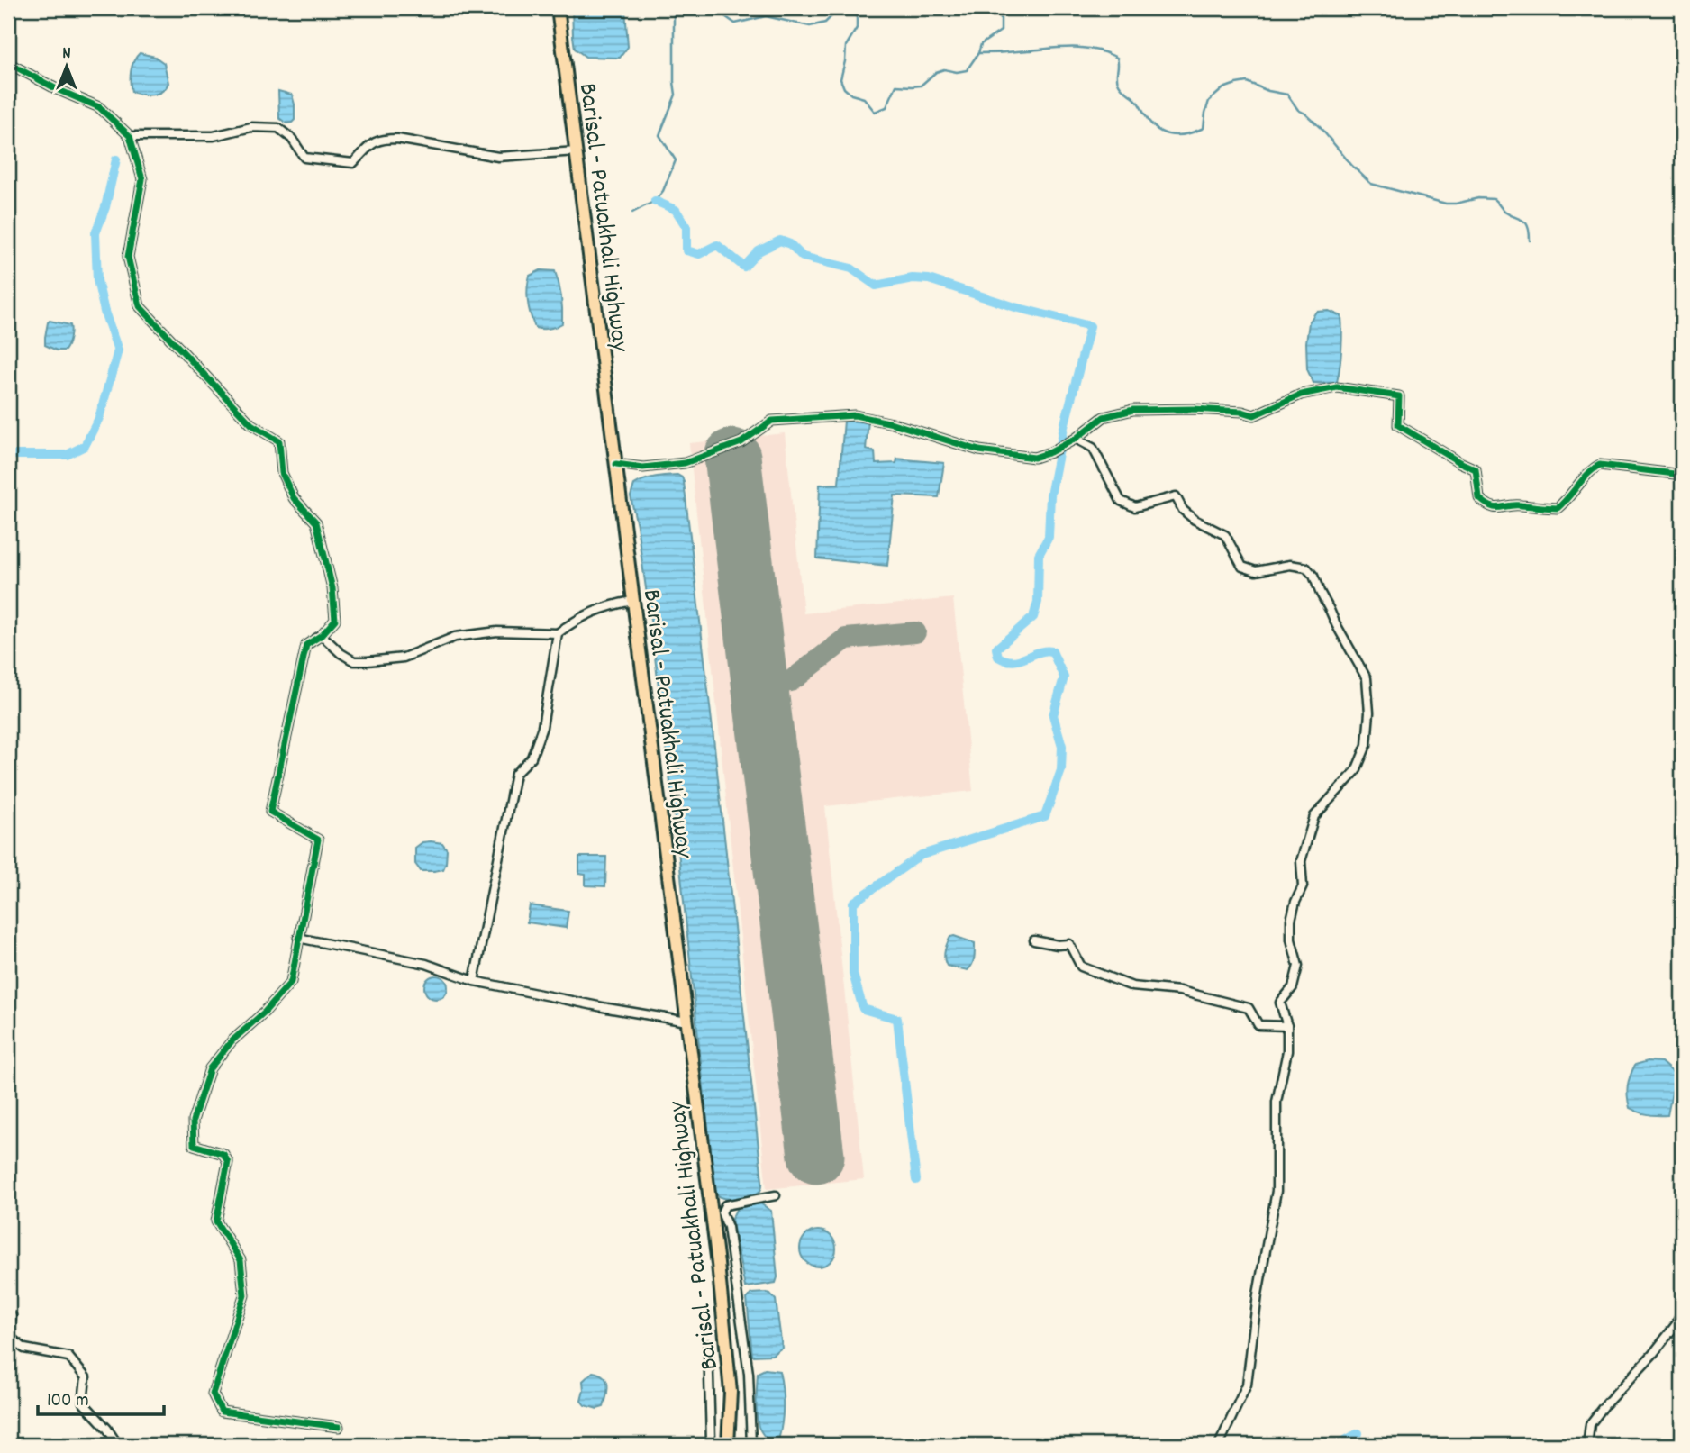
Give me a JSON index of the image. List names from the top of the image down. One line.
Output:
{"streets":{"highway":["Barisal - Patuakhali Highway"]},"scale_bar":"100 m","north":"top"}
